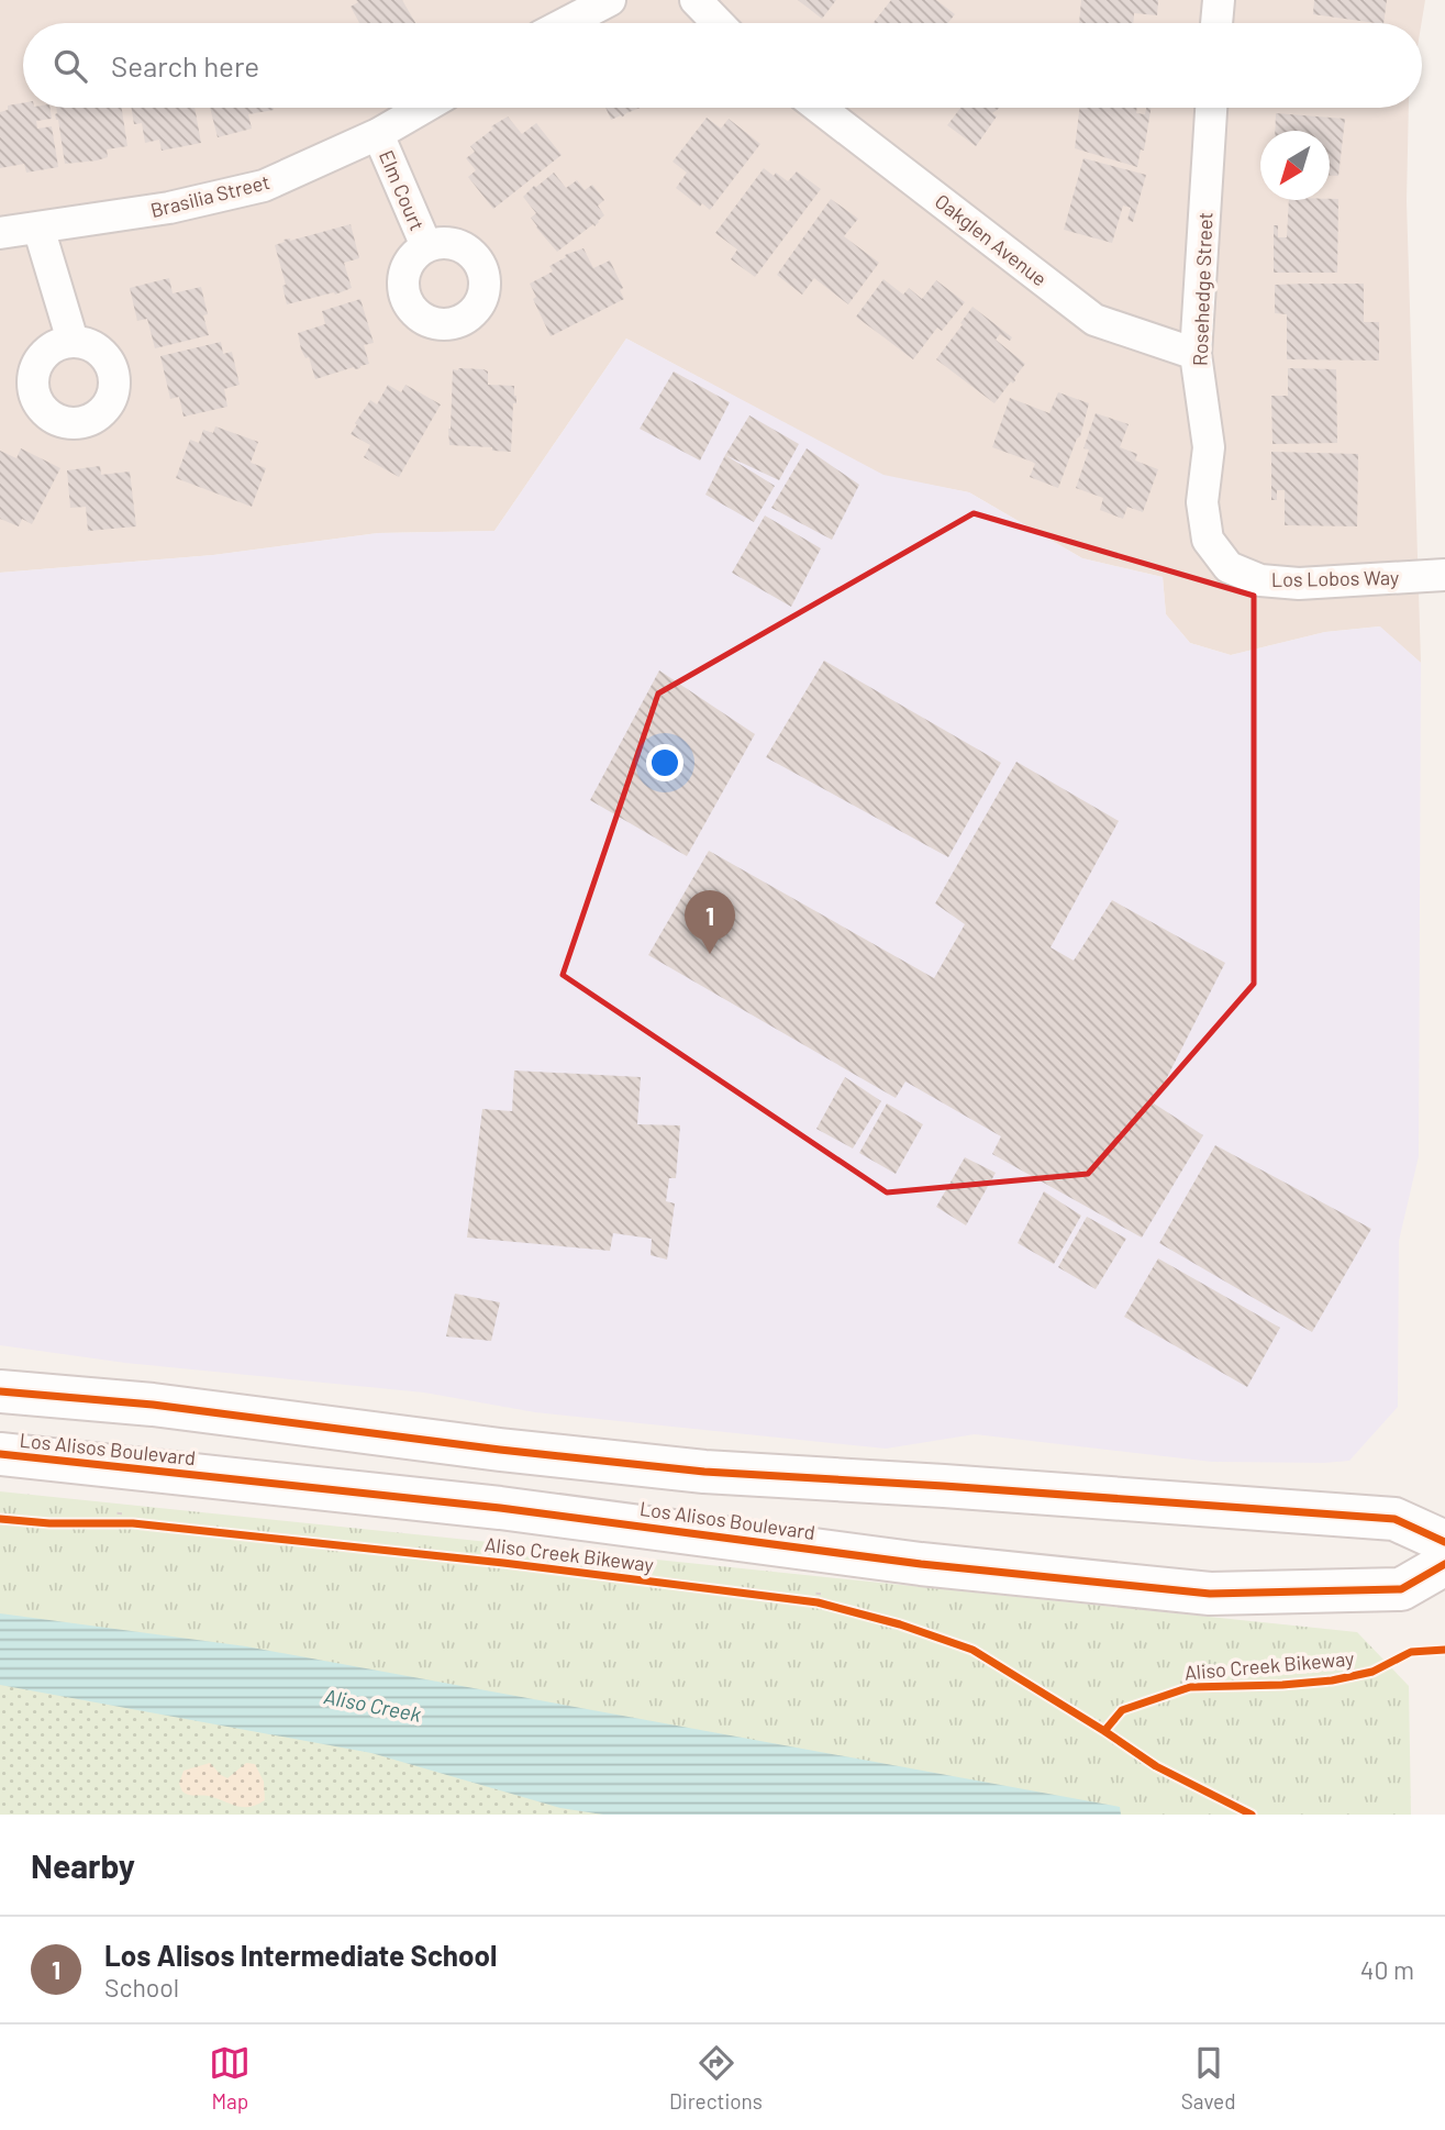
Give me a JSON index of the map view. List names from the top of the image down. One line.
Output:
{"streets":{"main road":["Los Alisos Boulevard"],"street":["Elm Court","Brasilia Street","Oakglen Avenue","Rosehedge Street","Los Lobos Way"],"cycle path":["Aliso Creek Bikeway"]},"crossings":[["Elm Court","Brasilia Street"],["Oakglen Avenue","Rosehedge Street"],["Rosehedge Street","Los Lobos Way"]],"water":["Aliso Creek"],"north":"bottom left","page":{"search":"Search here","pins":"1","heading":"Nearby","list":[{"mark":"1","name":"Los Alisos Intermediate School","note":"School","value":"40 m"}],"nav":["Map","Directions","Saved"]}}
